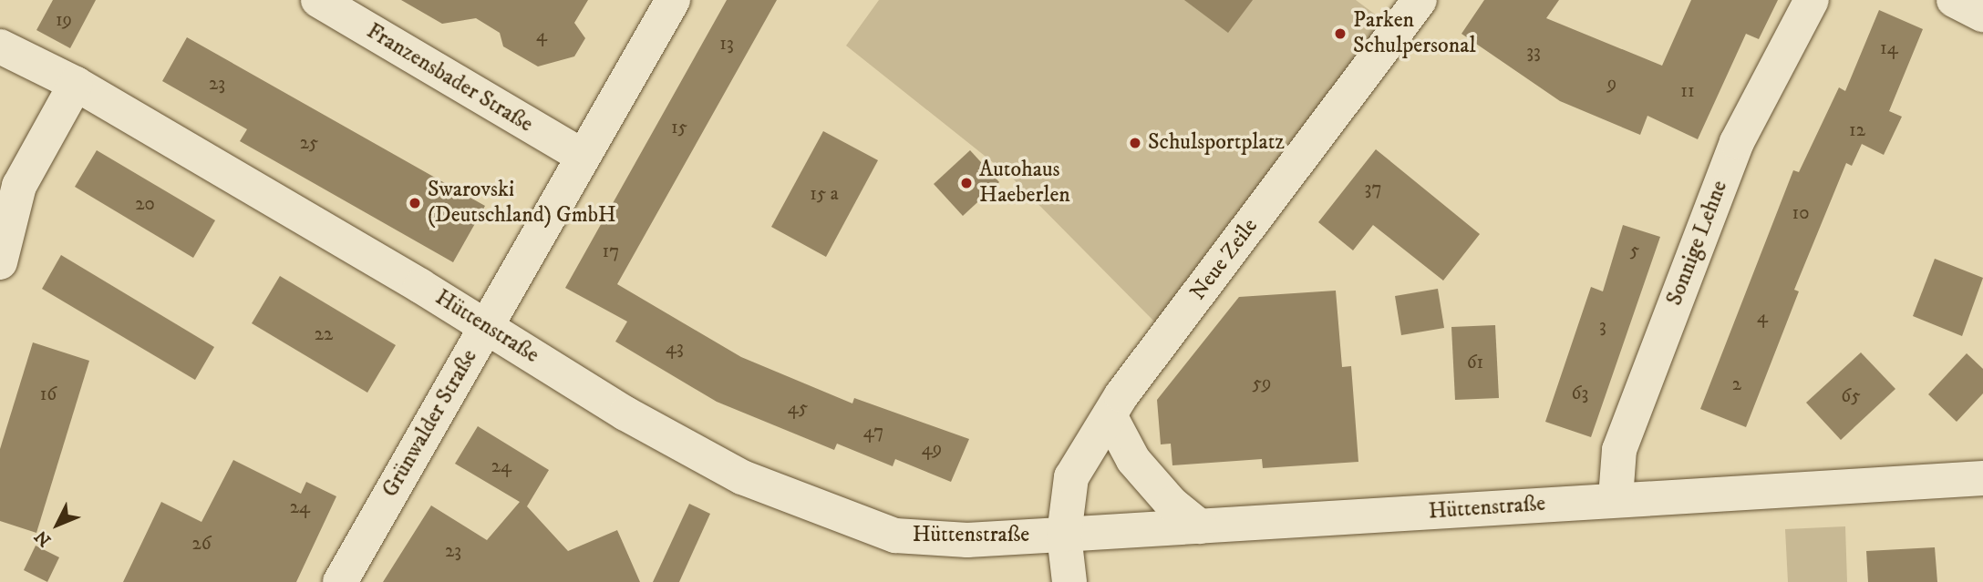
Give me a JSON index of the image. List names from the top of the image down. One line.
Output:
{"streets":{"street":["Franzensbader Straße","Sonnige Lehne","Neue Zeile","Hüttenstraße","Grünwalder Straße"]},"crossings":[["Franzensbader Straße","Grünwalder Straße"],["Sonnige Lehne","Hüttenstraße"],["Neue Zeile","Hüttenstraße"],["Hüttenstraße","Grünwalder Straße"]],"places":["Parken Schulpersonal","Schulsportplatz","Autohaus Haeberlen","Swarovski (Deutschland) GmbH"],"house_numbers":["19","4","13","14","33","23","9","11","15","12","25","37","15 a","20","10","5","17","4","3","22","43","61","59","2","63","16","65","45","47","49","24","24","26","23"],"north":"bottom left"}
